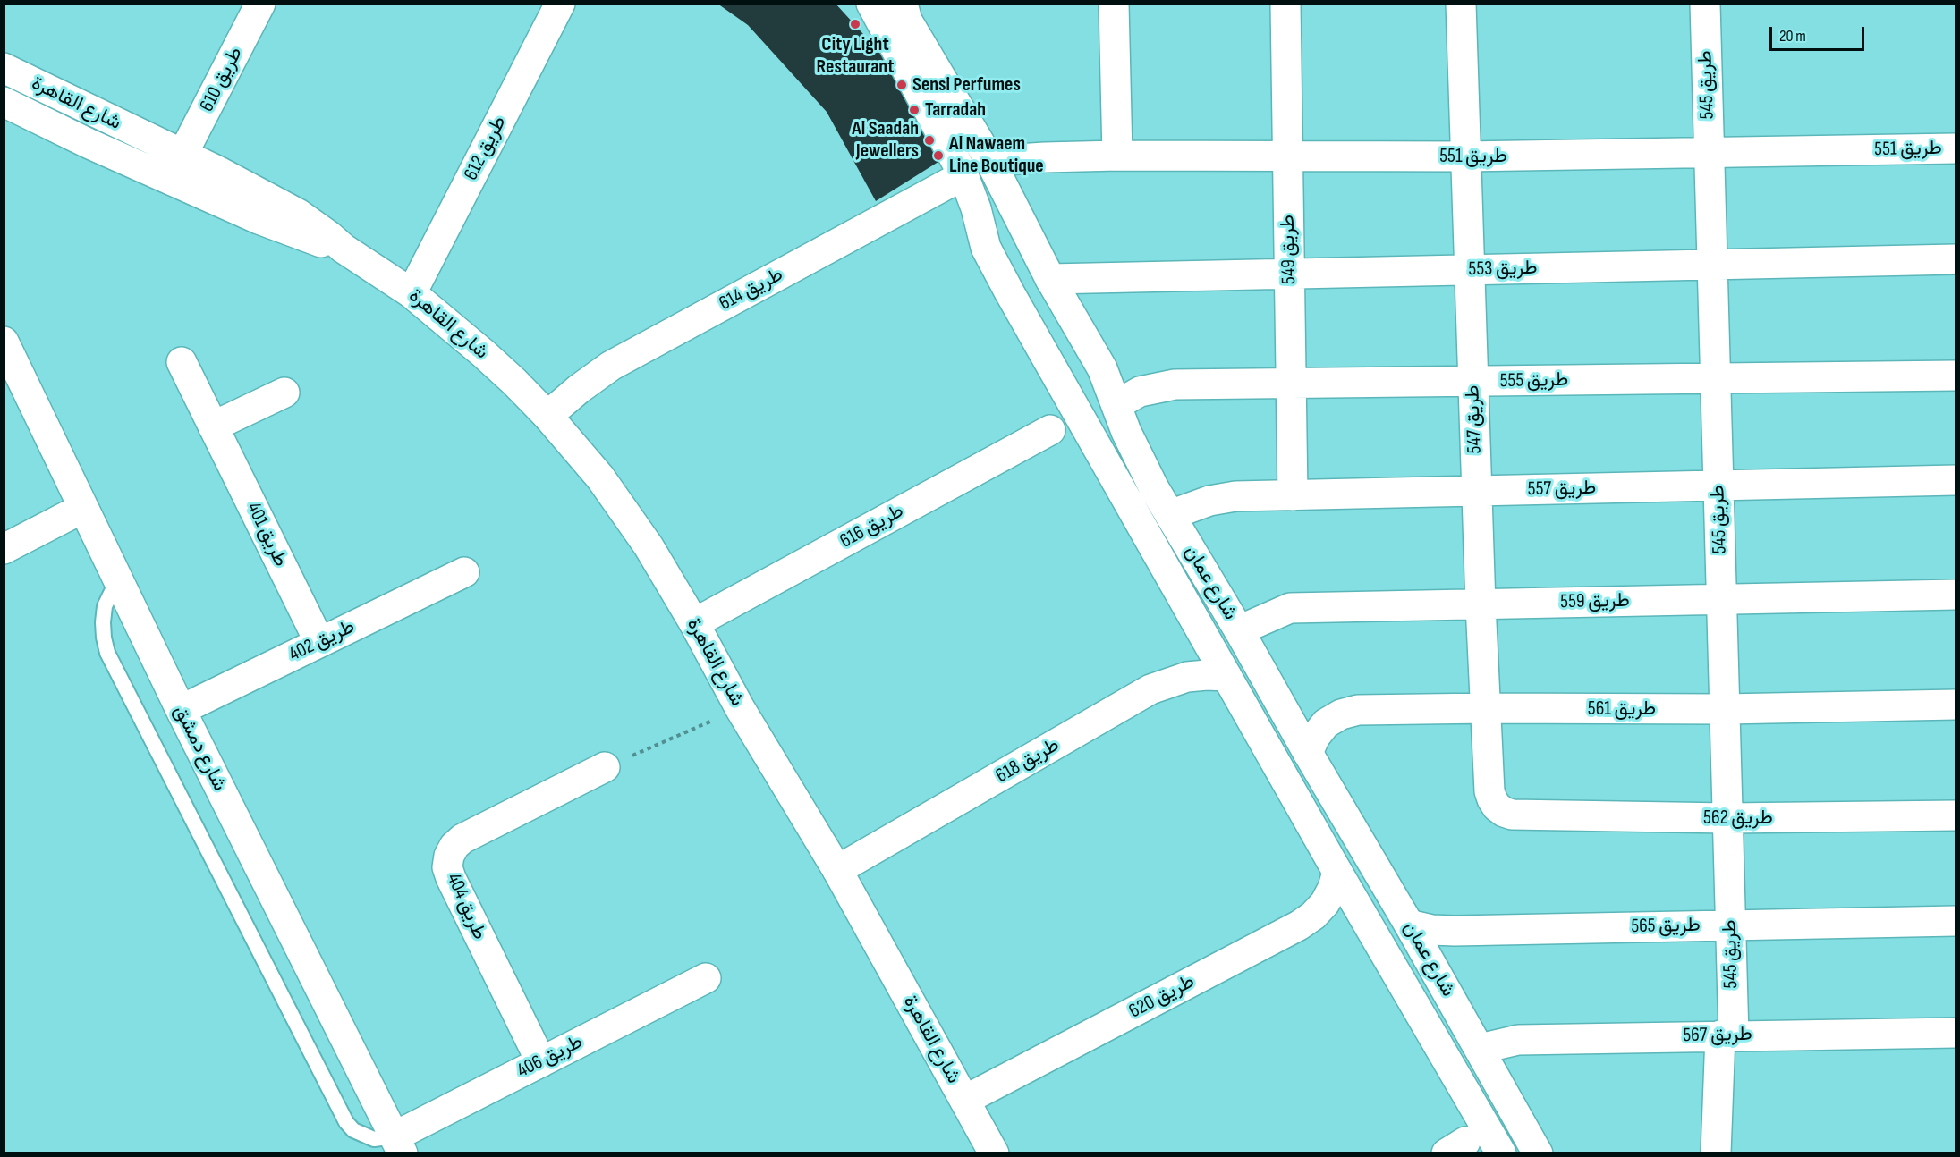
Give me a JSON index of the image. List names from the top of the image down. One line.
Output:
{"streets":{"street":["طريق 610","طريق 545","شارع القاهرة","طريق 612","طريق 551","طريق 549","طريق 553","طريق 614","طريق 555","طريق 547","طريق 557","طريق 616","طريق 401","شارع عمان","طريق 559","طريق 402","طريق 561","شارع دمشق","طريق 618","طريق 562","طريق 404","طريق 565","طريق 620","طريق 567","طريق 406"]},"crossings":[["طريق 610","شارع القاهرة"],["طريق 545","طريق 551"],["طريق 545","طريق 553"],["طريق 545","طريق 555"],["طريق 545","طريق 557"],["طريق 545","طريق 559"],["طريق 545","طريق 561"],["طريق 545","طريق 562"],["طريق 545","طريق 565"],["طريق 545","طريق 567"],["شارع القاهرة","طريق 612"],["شارع القاهرة","طريق 614"],["شارع القاهرة","طريق 616"],["شارع القاهرة","طريق 618"],["شارع القاهرة","طريق 620"],["طريق 551","طريق 549"],["طريق 551","طريق 547"],["طريق 551","شارع عمان"],["طريق 549","طريق 553"],["طريق 549","طريق 555"],["طريق 549","طريق 557"],["طريق 553","طريق 547"],["طريق 553","شارع عمان"],["طريق 614","شارع عمان"],["طريق 555","طريق 547"],["طريق 555","شارع عمان"],["طريق 547","طريق 557"],["طريق 547","طريق 559"],["طريق 547","طريق 561"],["طريق 547","طريق 562"],["طريق 557","شارع عمان"],["طريق 401","طريق 402"],["شارع عمان","طريق 559"],["شارع عمان","طريق 561"],["شارع عمان","طريق 618"],["شارع عمان","طريق 565"],["شارع عمان","طريق 620"],["شارع عمان","طريق 567"],["طريق 402","شارع دمشق"],["شارع دمشق","طريق 406"],["طريق 404","طريق 406"]],"places":["City Light Restaurant","Sensi Perfumes","Tarradah","Al Saadah Jewellers","Al Nawaem Line Boutique"],"scale_bar":"20 m"}
